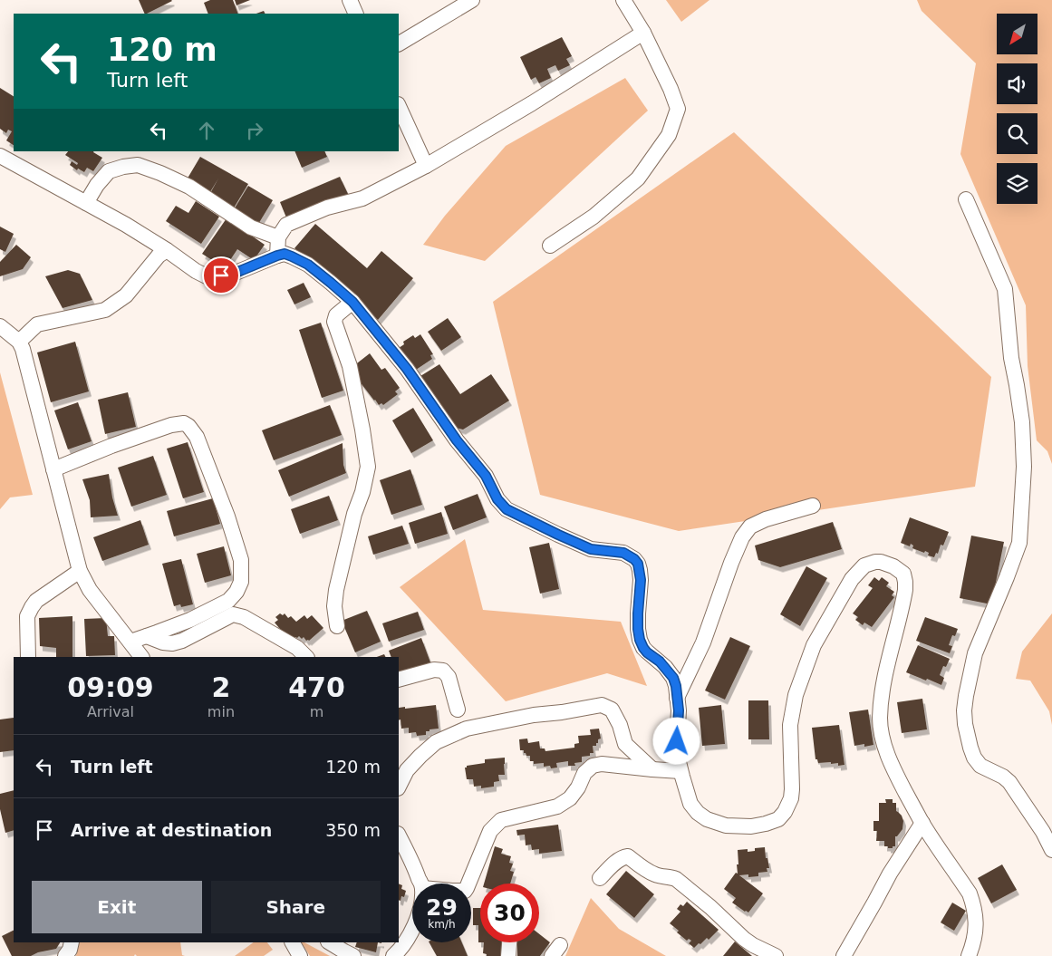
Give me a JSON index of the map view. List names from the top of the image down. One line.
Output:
{"north":"bottom left","page":{"turn":["120 m","Turn left"],"eta":["09:09","Arrival","2","min","470","m"],"list":[{"name":"Turn left","value":"120 m"},{"name":"Arrive at destination","value":"350 m"}],"buttons":["Exit","Share"],"speed":"29 km/h","limit":"30"}}
